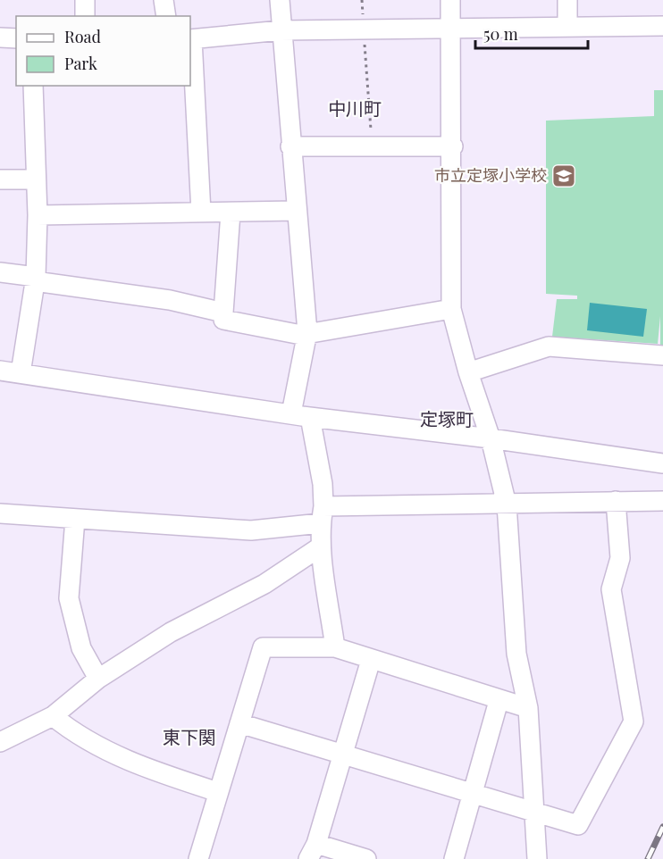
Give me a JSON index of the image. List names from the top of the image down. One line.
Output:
{"districts":["中川町","定塚町","東下関"],"places":{"school or university":["市立定塚小学校"]},"legend":["Road","Park"],"scale_bar":"50 m"}
